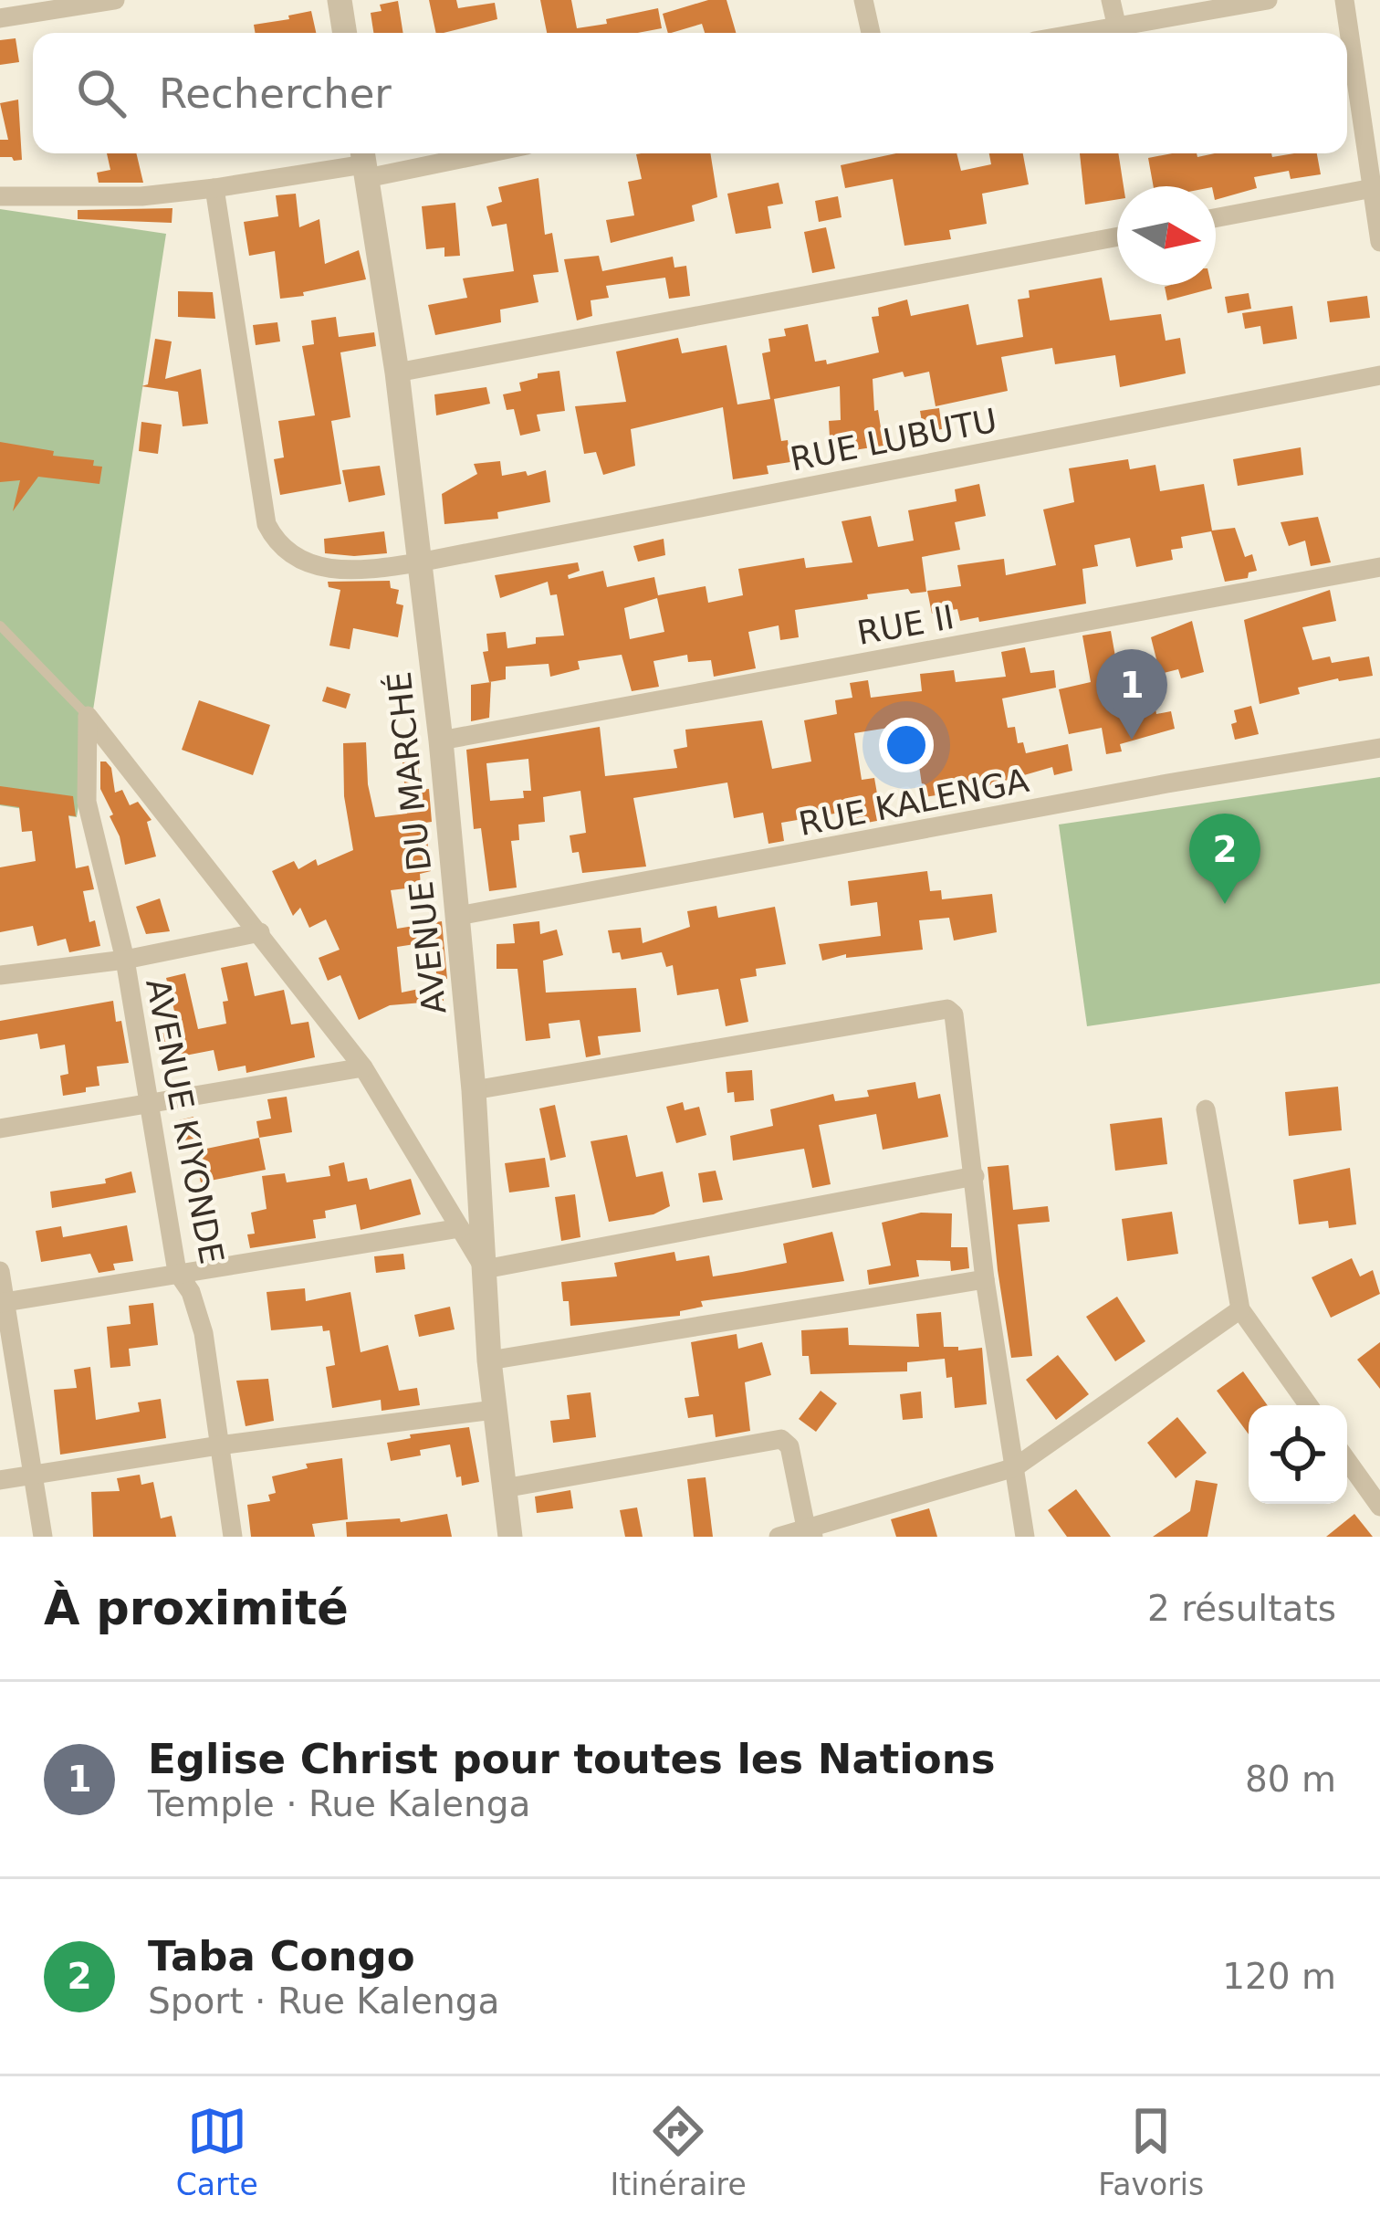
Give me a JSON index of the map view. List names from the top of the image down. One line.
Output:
{"streets":{"street":["RUE LUBUTU","RUE II","RUE KALENGA","AVENUE DU MARCHÉ","AVENUE KIYONDE"]},"crossings":[["RUE LUBUTU","AVENUE DU MARCHÉ"],["RUE II","AVENUE DU MARCHÉ"],["RUE KALENGA","AVENUE DU MARCHÉ"]],"north":"right","page":{"search":"Rechercher","pins":["1","2"],"heading":["À proximité","2 résultats"],"list":[{"mark":"1","name":"Eglise Christ pour toutes les Nations","note":"Temple · Rue Kalenga","value":"80 m"},{"mark":"2","name":"Taba Congo","note":"Sport · Rue Kalenga","value":"120 m"}],"nav":["Carte","Itinéraire","Favoris"]}}
